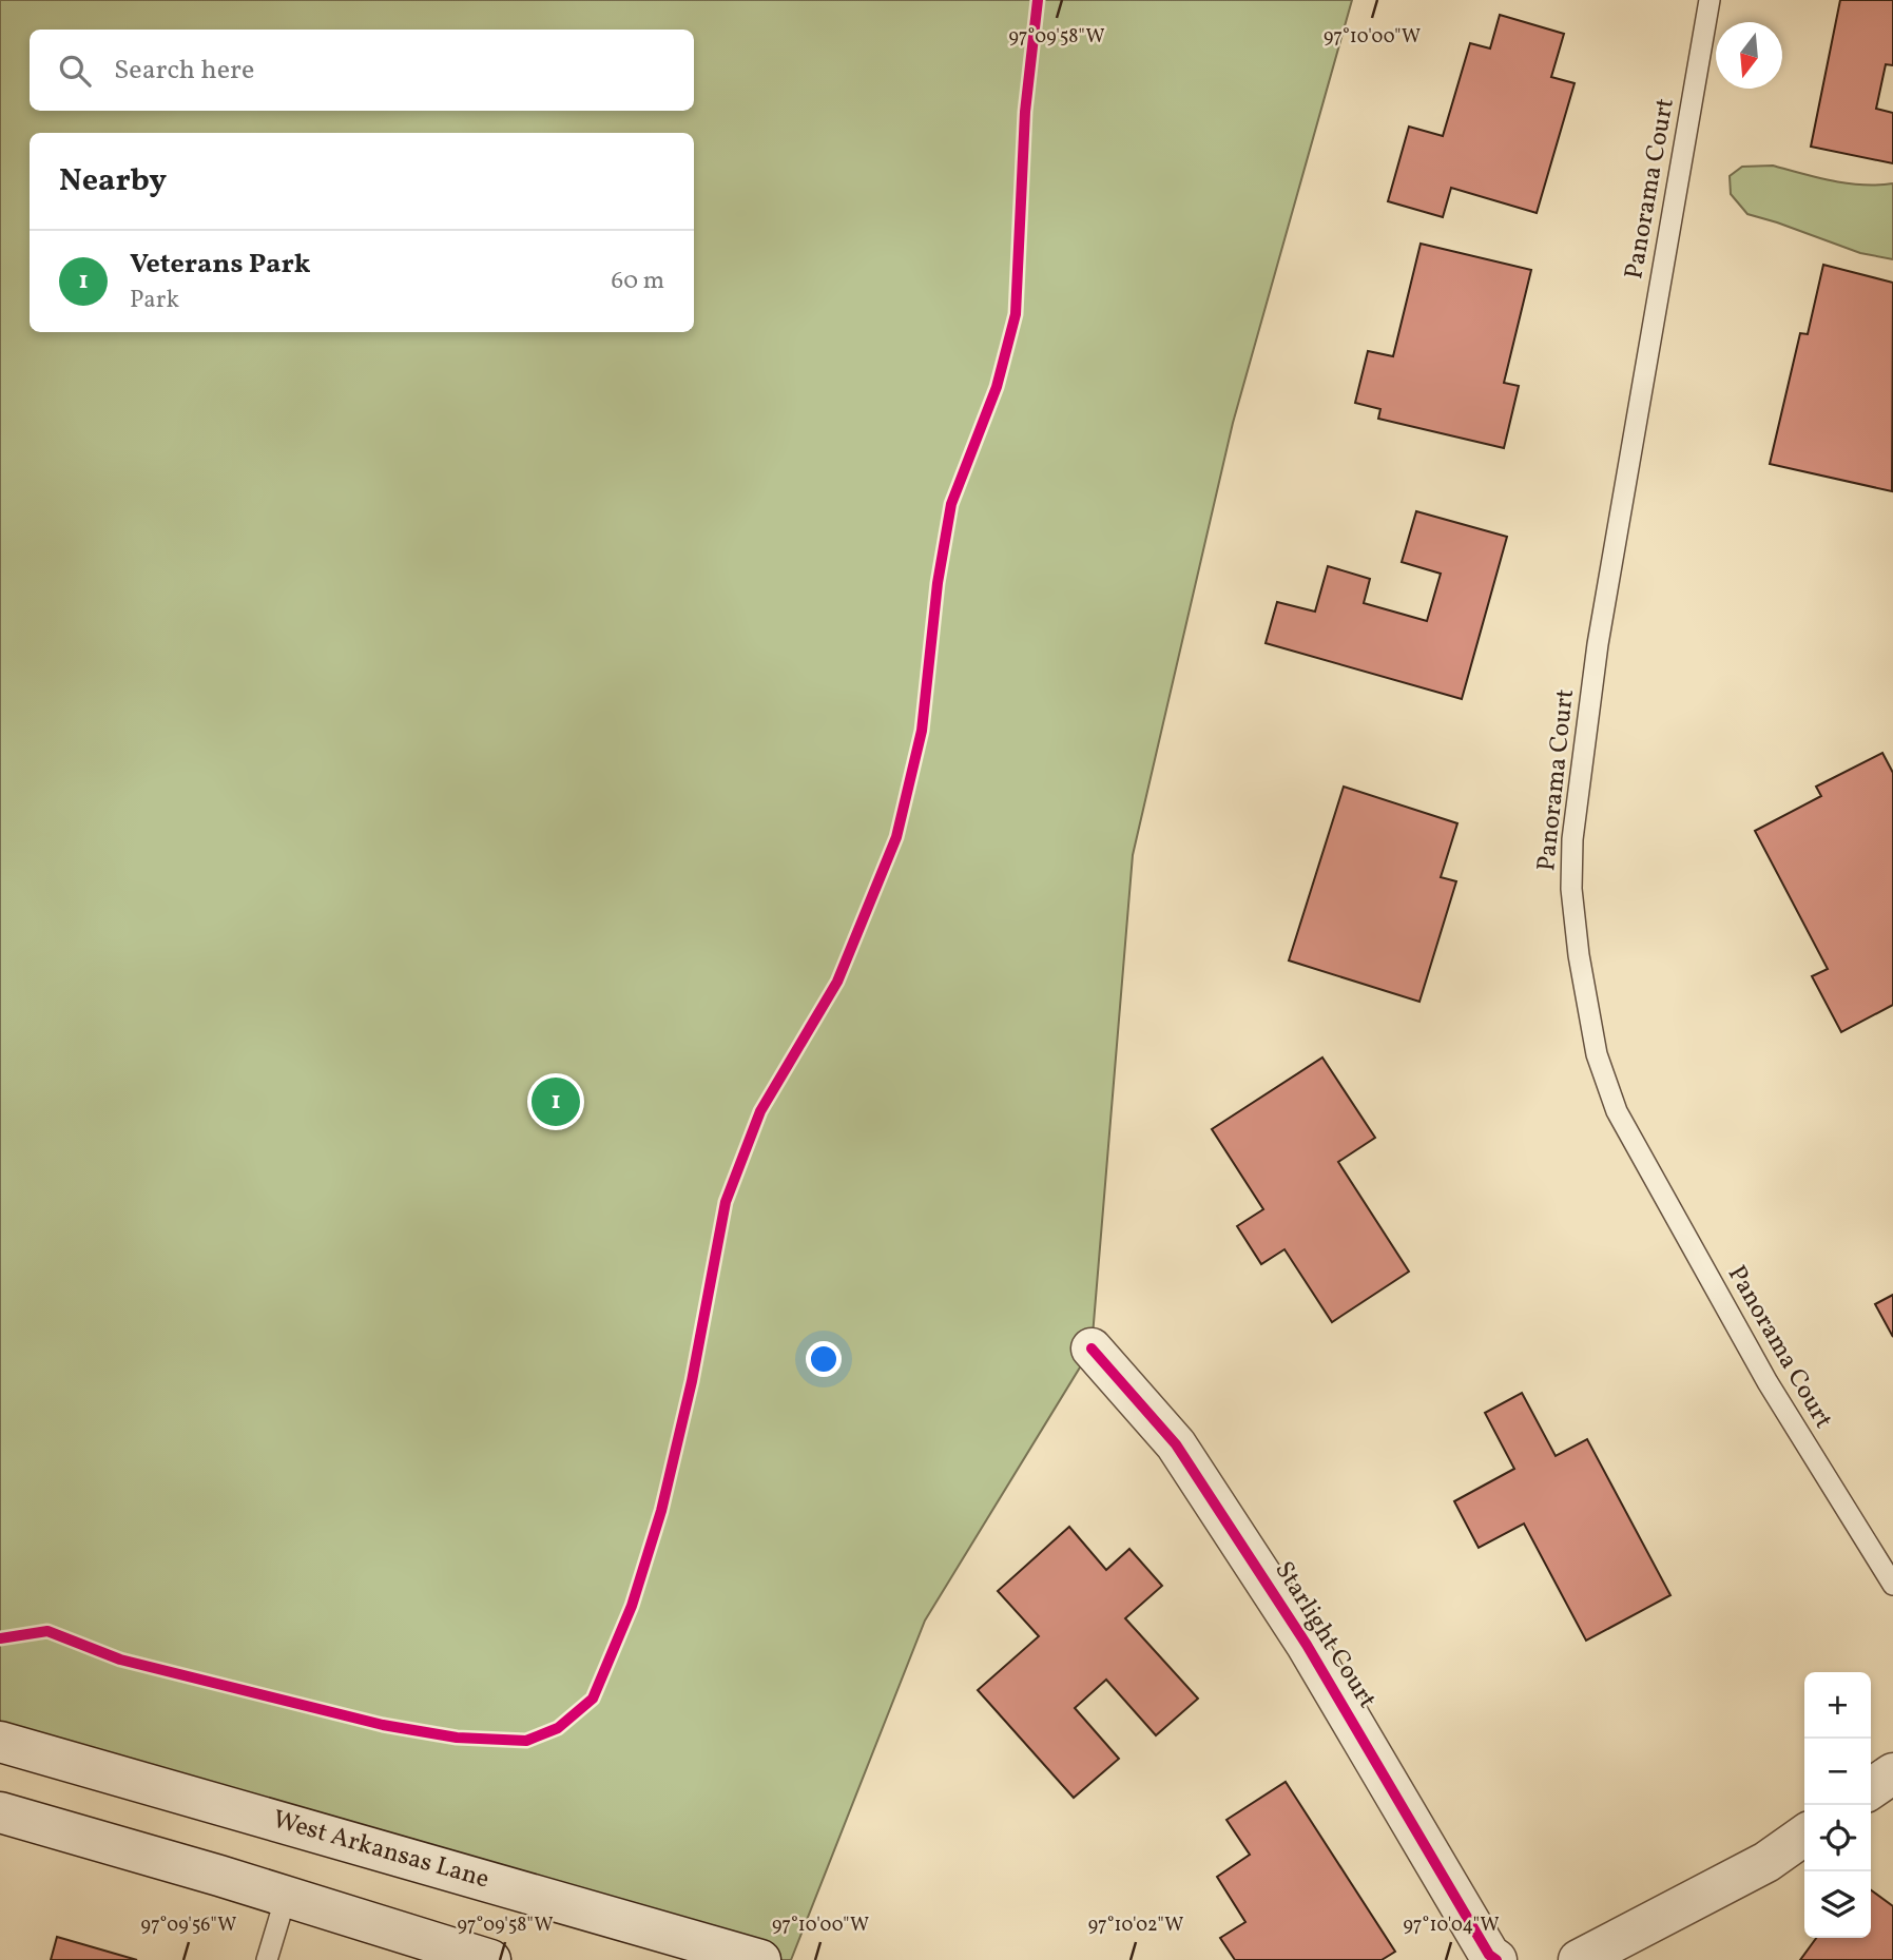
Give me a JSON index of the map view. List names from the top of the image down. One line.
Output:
{"streets":{"main road":["Starlight Court","West Arkansas Lane"],"lane":["Panorama Court"]},"north":"bottom","page":{"search":"Search here","heading":"Nearby","list":[{"mark":"1","name":"Veterans Park","note":"Park","value":"60 m"}],"pins":"1","map_buttons":["+","−"]},"coordinates":["97°09'58\"W","97°10'00\"W","97°09'56\"W","97°10'02\"W","97°10'04\"W"]}
